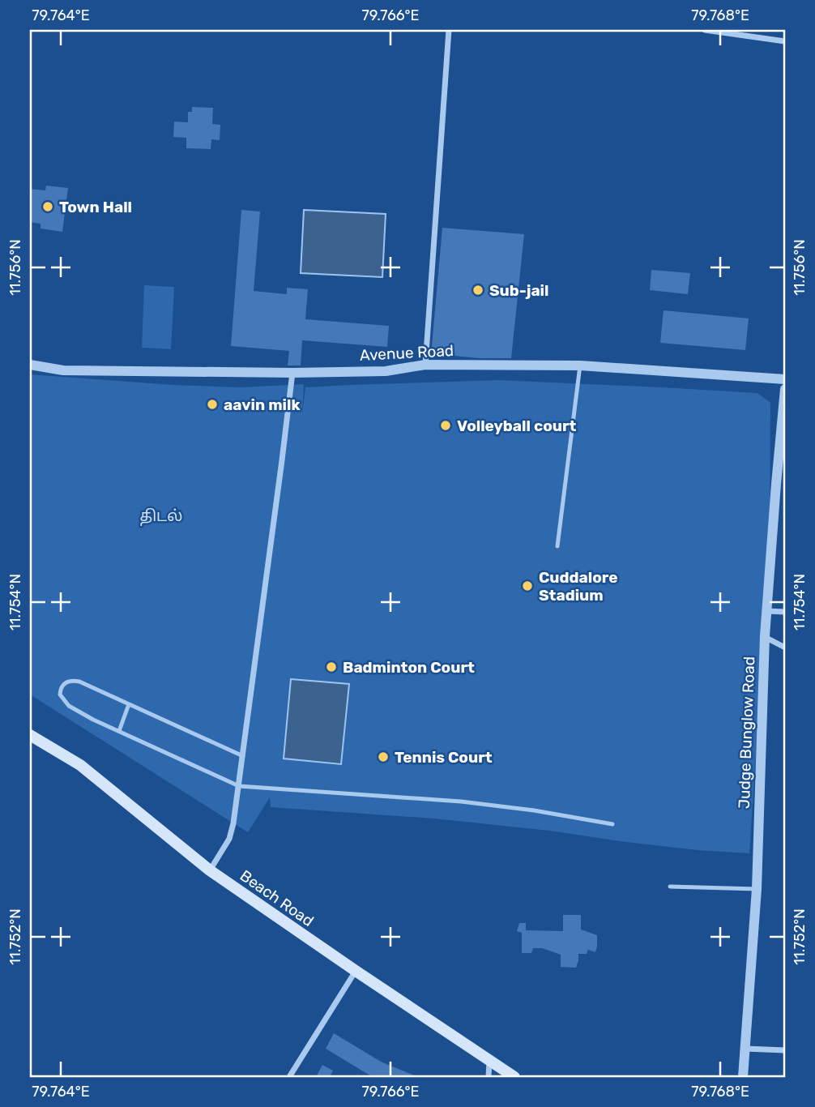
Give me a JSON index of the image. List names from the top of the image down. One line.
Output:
{"streets":{"main road":["Beach Road"],"street":["Avenue Road","Judge Bunglow Road"]},"parks":["திடல்"],"places":["Town Hall","Sub-jail","aavin milk","Volleyball court","Cuddalore Stadium","Badminton Court","Tennis Court"],"coordinates":["79.764°E","79.766°E","79.768°E","11.756°N","11.754°N","11.752°N"]}
